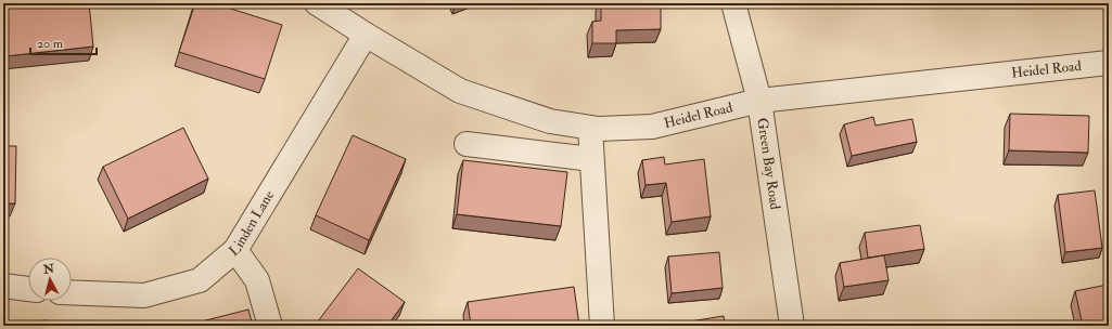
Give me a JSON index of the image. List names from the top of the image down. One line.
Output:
{"streets":{"street":["Heidel Road","Green Bay Road","Linden Lane"]},"crossings":[["Heidel Road","Green Bay Road"],["Heidel Road","Linden Lane"]],"scale_bar":"20 m","north":"top"}
